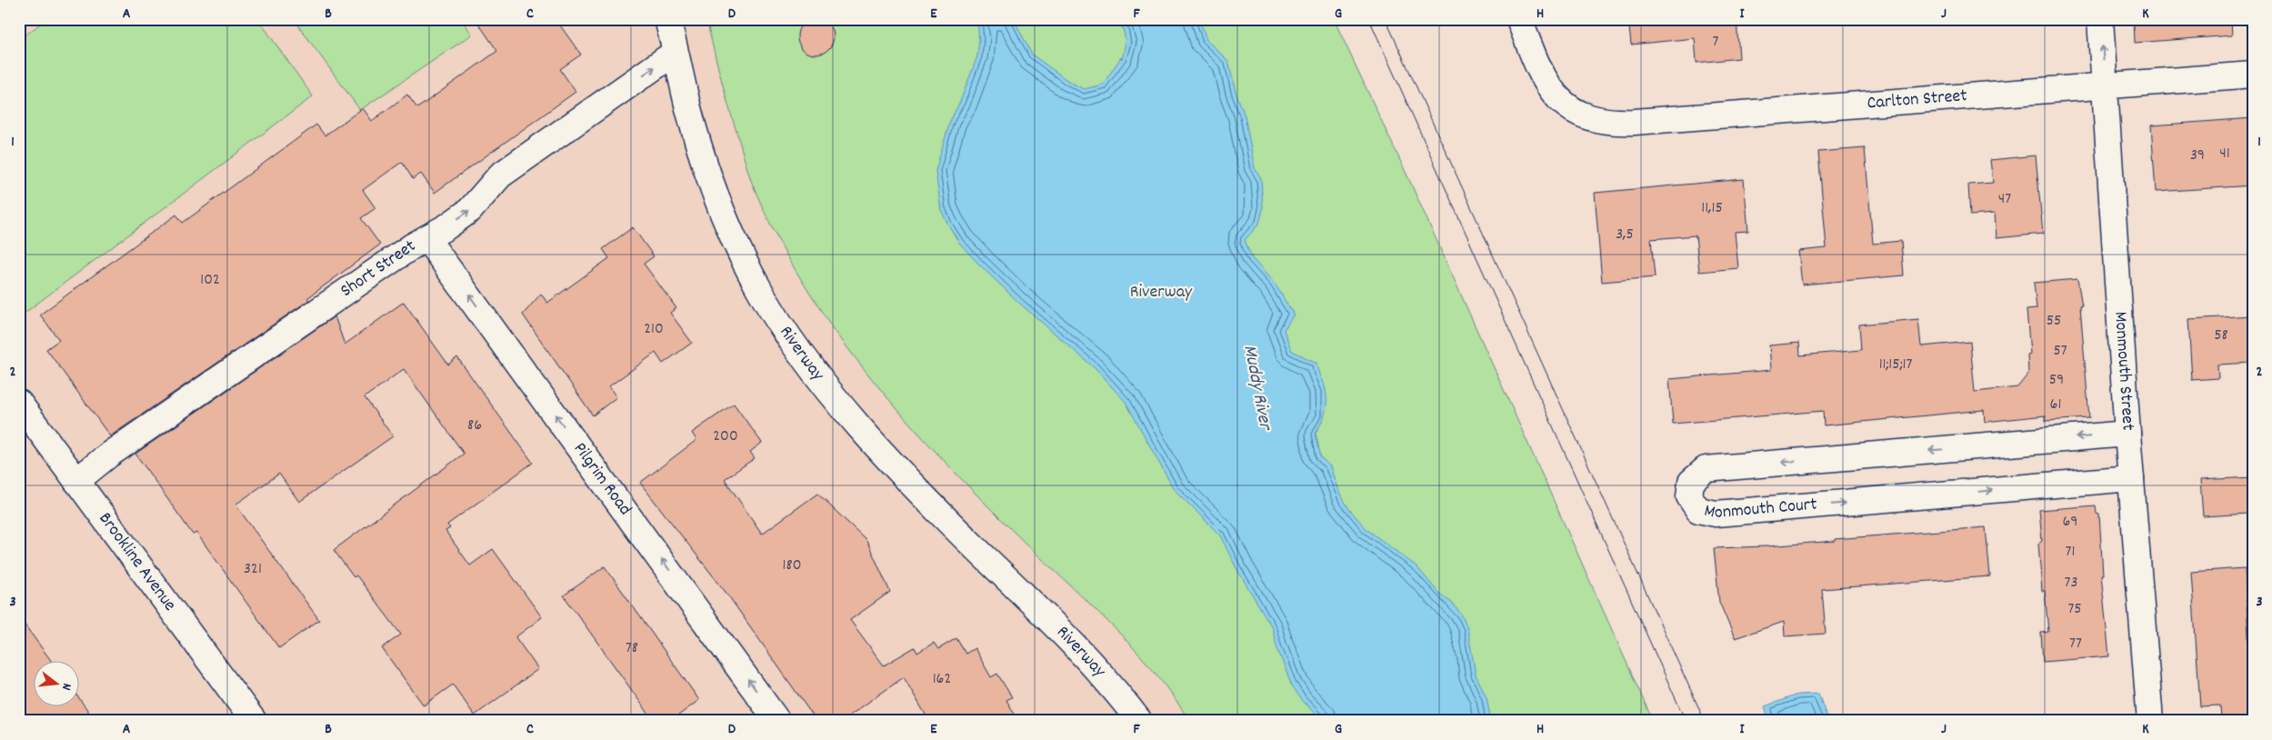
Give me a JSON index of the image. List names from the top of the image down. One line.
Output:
{"streets":{"main road":["Carlton Street","Short Street","Riverway","Monmouth Street","Pilgrim Road","Monmouth Court","Brookline Avenue"]},"crossings":[["Carlton Street","Monmouth Street"],["Short Street","Riverway"],["Short Street","Pilgrim Road"],["Short Street","Brookline Avenue"],["Monmouth Street","Monmouth Court"]],"one_way":["Short Street","Pilgrim Road"],"water":["Muddy River"],"parks":["Riverway"],"house_numbers":["7","41","39","47","11,15","3,5","102","55","210","58","57","11;15;17","59","61","86","200","69","71","180","321","73","75","77","78","162"],"north":"right","grid":{"columns":["A","B","C","D","E","F","G","H","I","J","K"],"rows":["1","2","3"]}}
